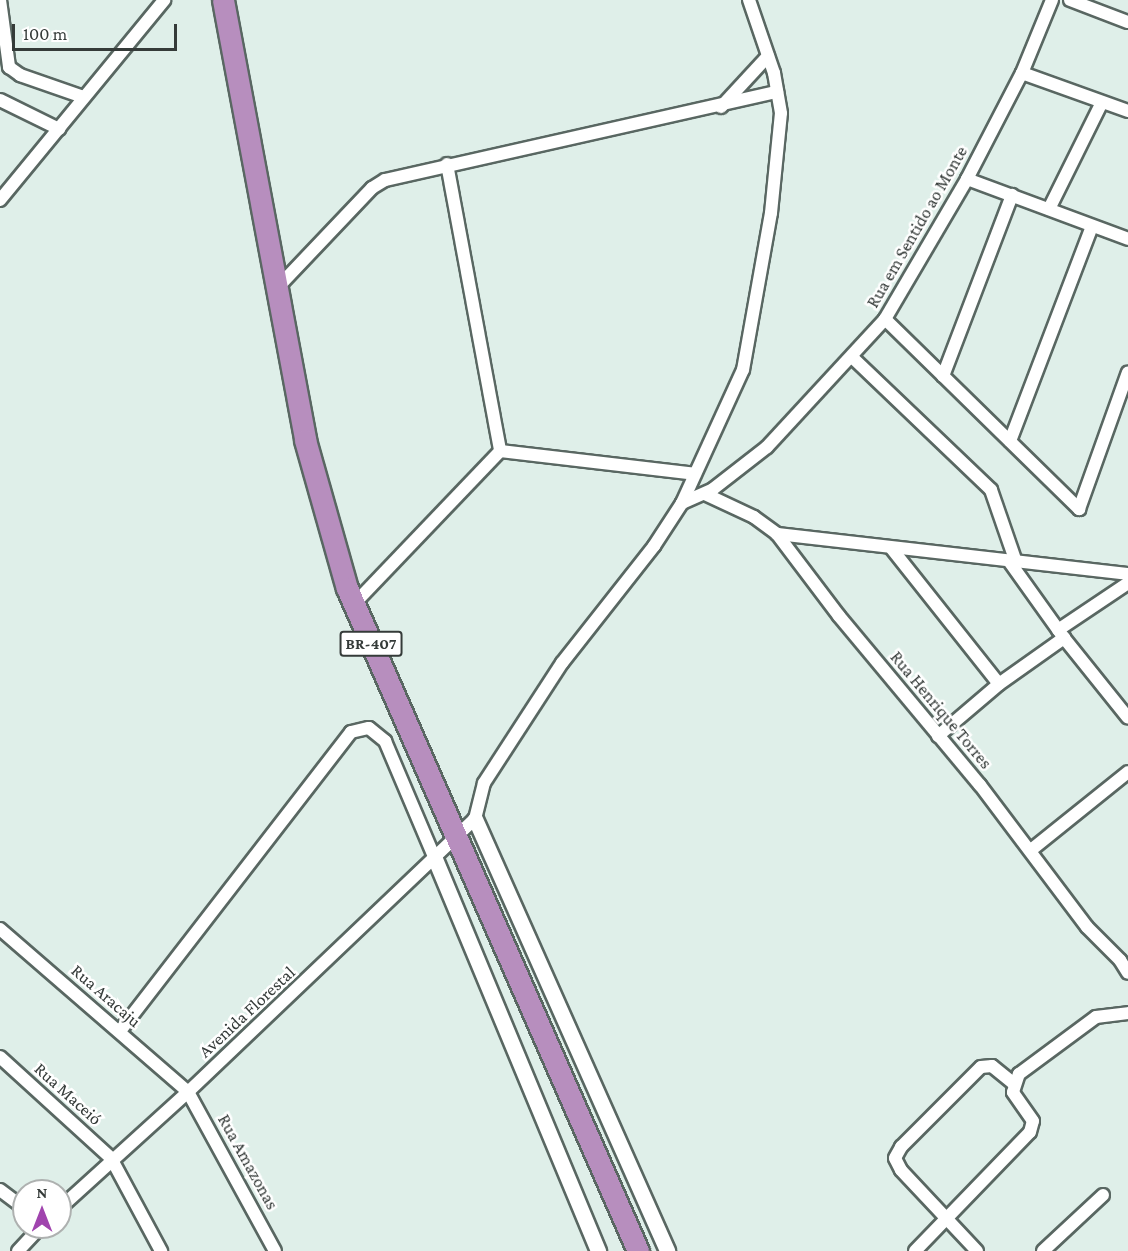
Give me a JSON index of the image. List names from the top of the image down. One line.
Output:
{"streets":{"highway":["BR-407"],"street":["Rua em Sentido ao Monte","Rua Henrique Torres","Rua Aracaju","Avenida Florestal","Rua Maceió","Rua Amazonas"]},"crossings":[["Rua em Sentido ao Monte","Rua Henrique Torres"],["BR-407","Avenida Florestal"],["Rua Aracaju","Avenida Florestal"],["Rua Aracaju","Rua Amazonas"],["Avenida Florestal","Rua Maceió"],["Avenida Florestal","Rua Amazonas"]],"scale_bar":"100 m","north":"top"}
